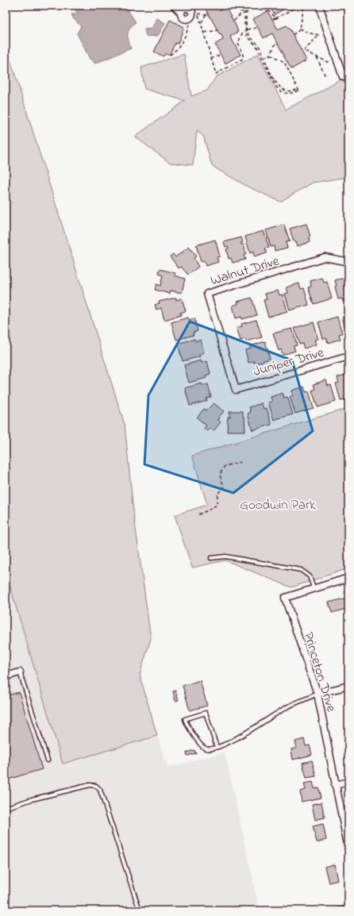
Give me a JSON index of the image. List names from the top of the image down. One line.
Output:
{"streets":{"street":["Walnut Drive","Juniper Drive","Princeton Drive"]},"crossings":[["Walnut Drive","Juniper Drive"]],"parks":["Goodwin Park"]}
